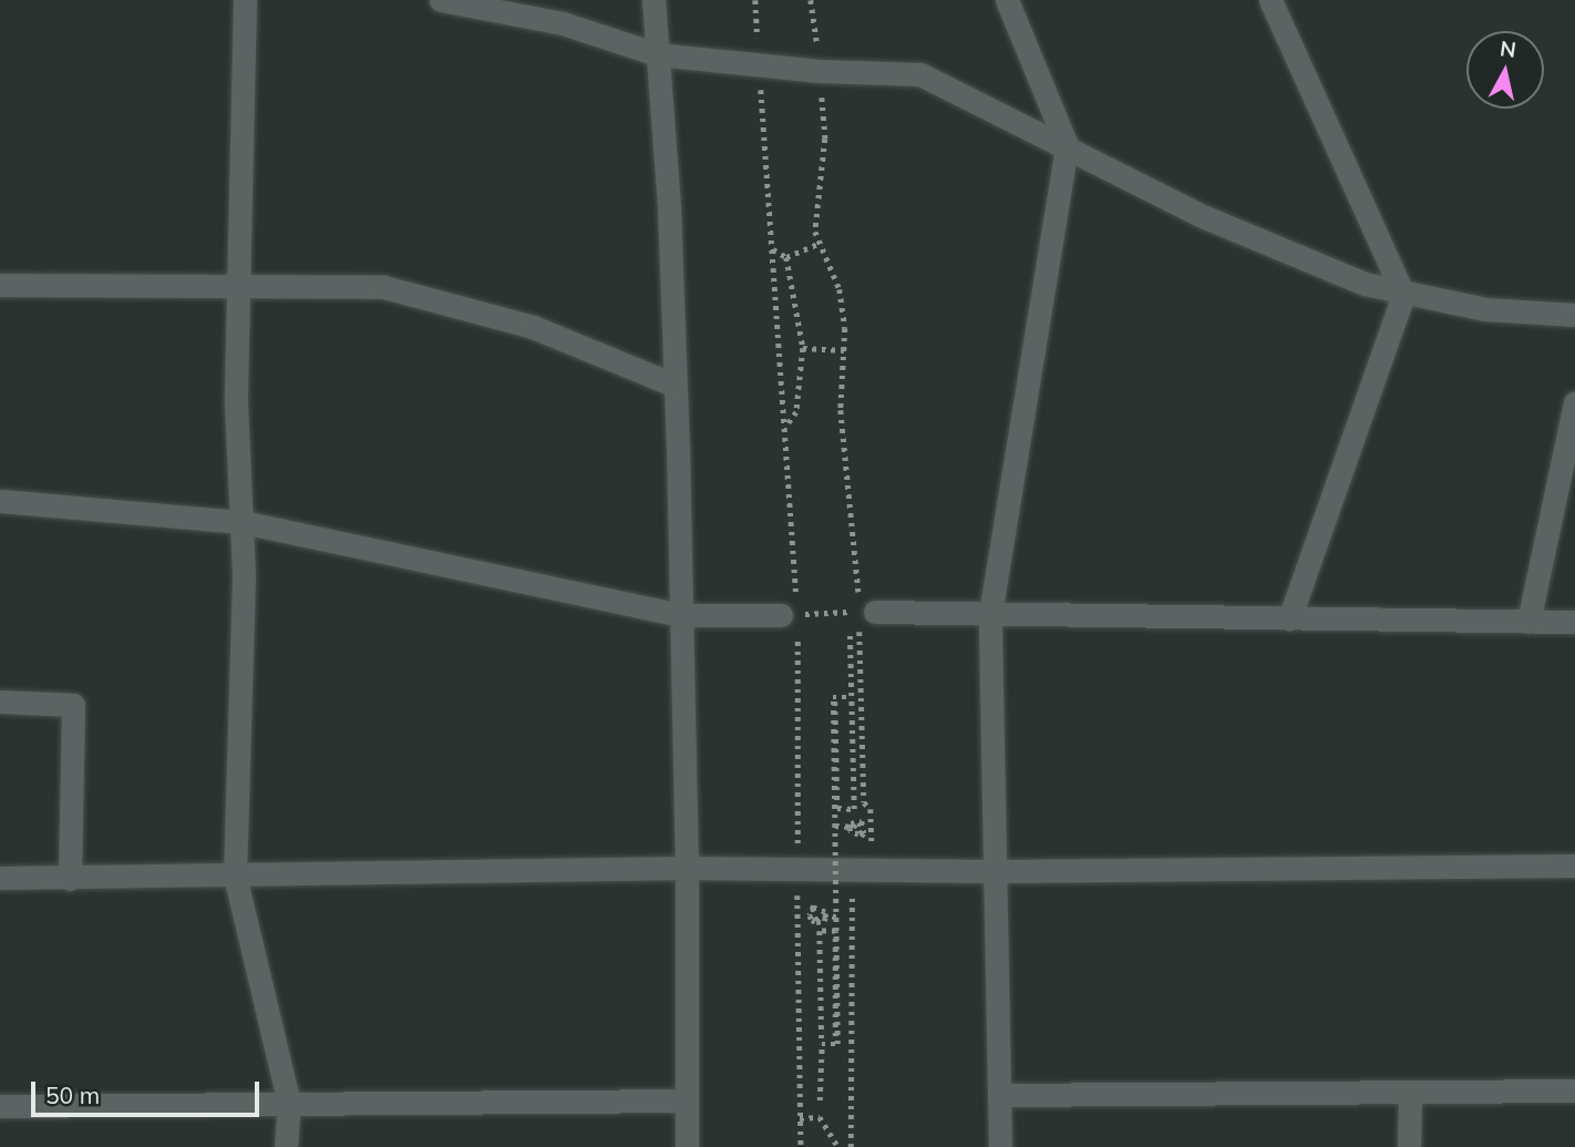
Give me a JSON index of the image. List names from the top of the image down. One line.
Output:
{"scale_bar":"50 m","north":"top"}
